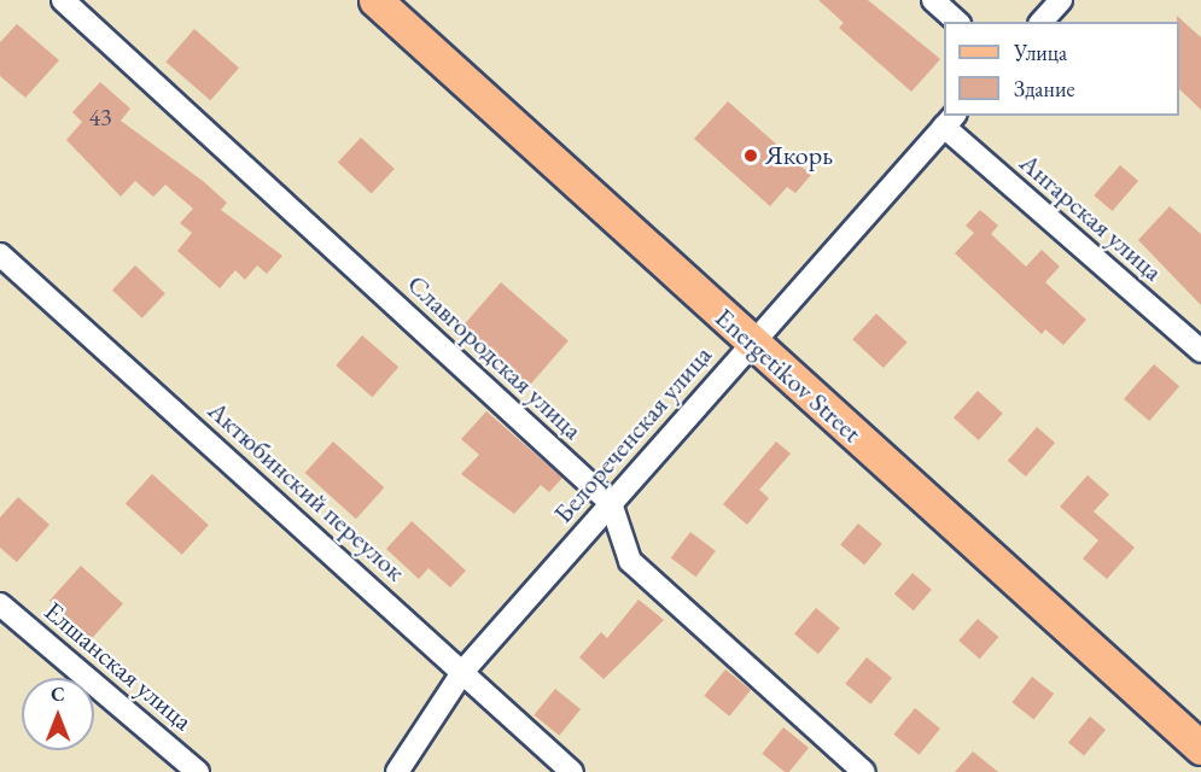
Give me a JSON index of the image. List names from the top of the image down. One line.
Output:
{"streets":{"main road":["Energetikov Street"],"street":["Ангарская улица","Славгородская улица","Белореченская улица","Актюбинский переулок","Елшанская улица"]},"crossings":[["Ангарская улица","Белореченская улица"],["Славгородская улица","Белореченская улица"],["Energetikov Street","Белореченская улица"],["Белореченская улица","Актюбинский переулок"]],"places":["Якорь"],"house_numbers":["43"],"legend":["Улица","Здание"],"north":"top"}
